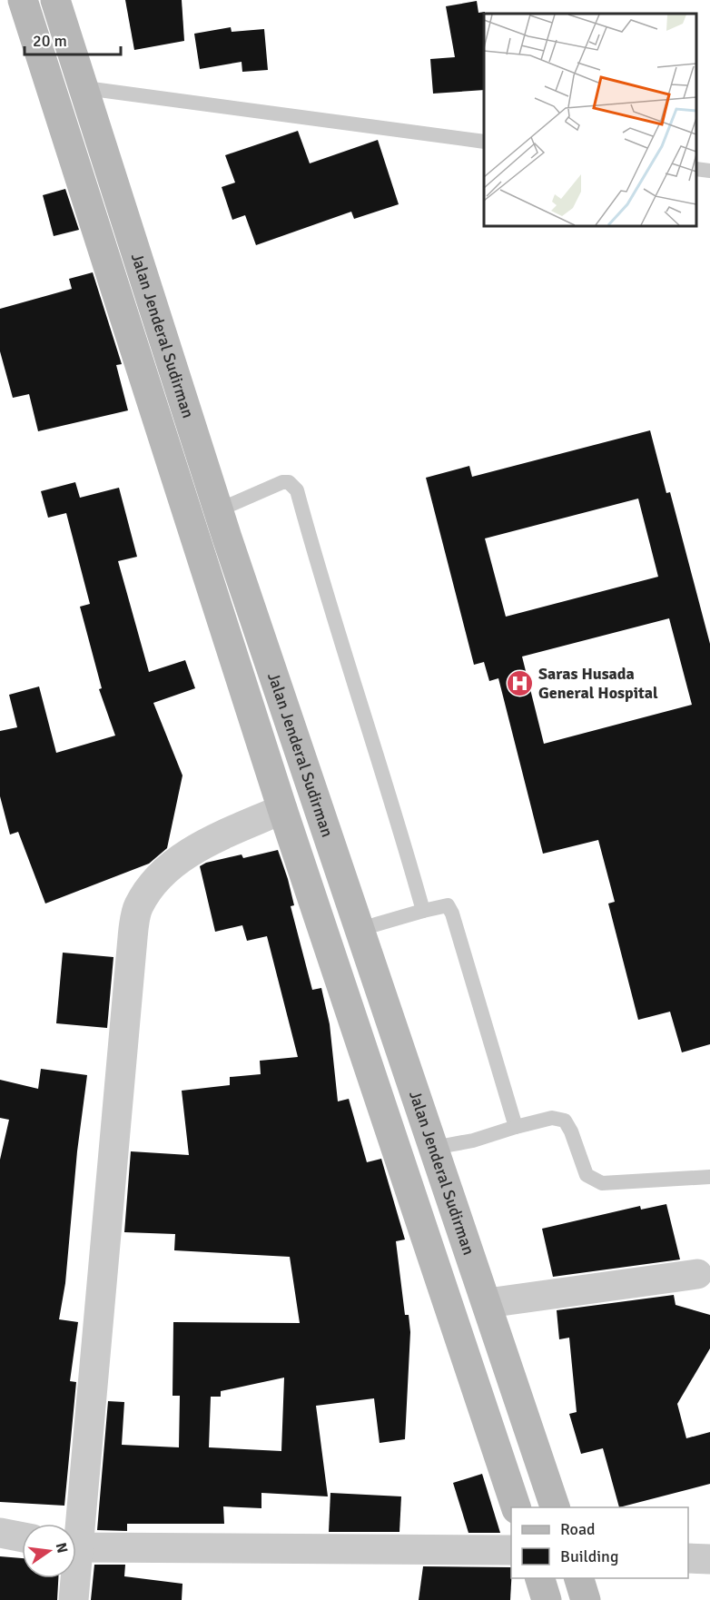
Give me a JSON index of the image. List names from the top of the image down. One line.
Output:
{"streets":{"main road":["Jalan Jenderal Sudirman"]},"places":{"hospital":["Saras Husada General Hospital"]},"legend":["Road","Building"],"scale_bar":"20 m","north":"right"}
